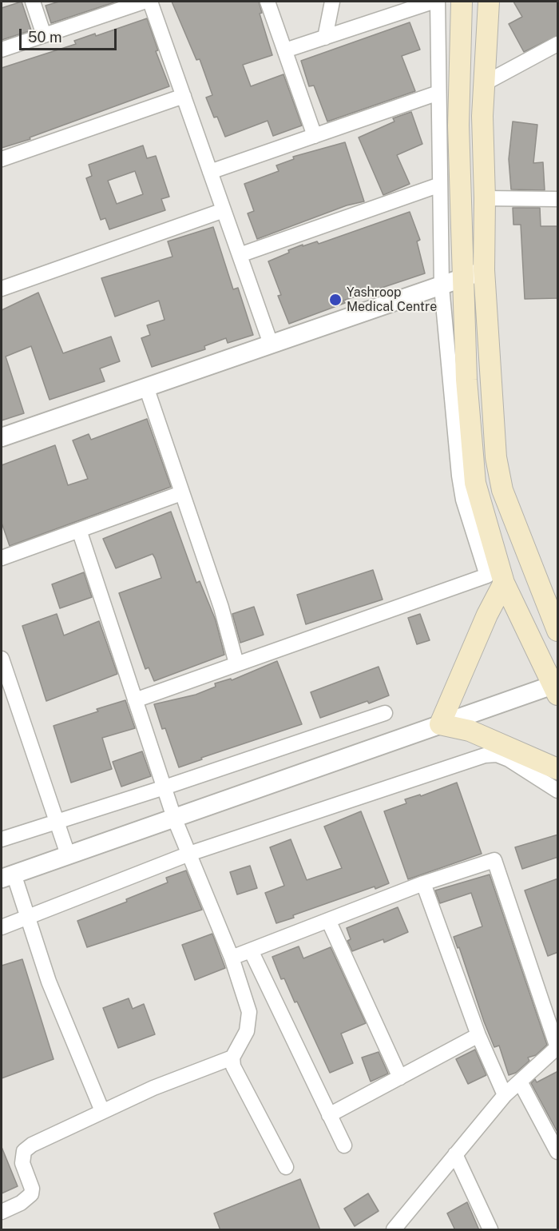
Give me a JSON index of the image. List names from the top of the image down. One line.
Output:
{"places":["Yashroop Medical Centre"],"scale_bar":"50 m"}
